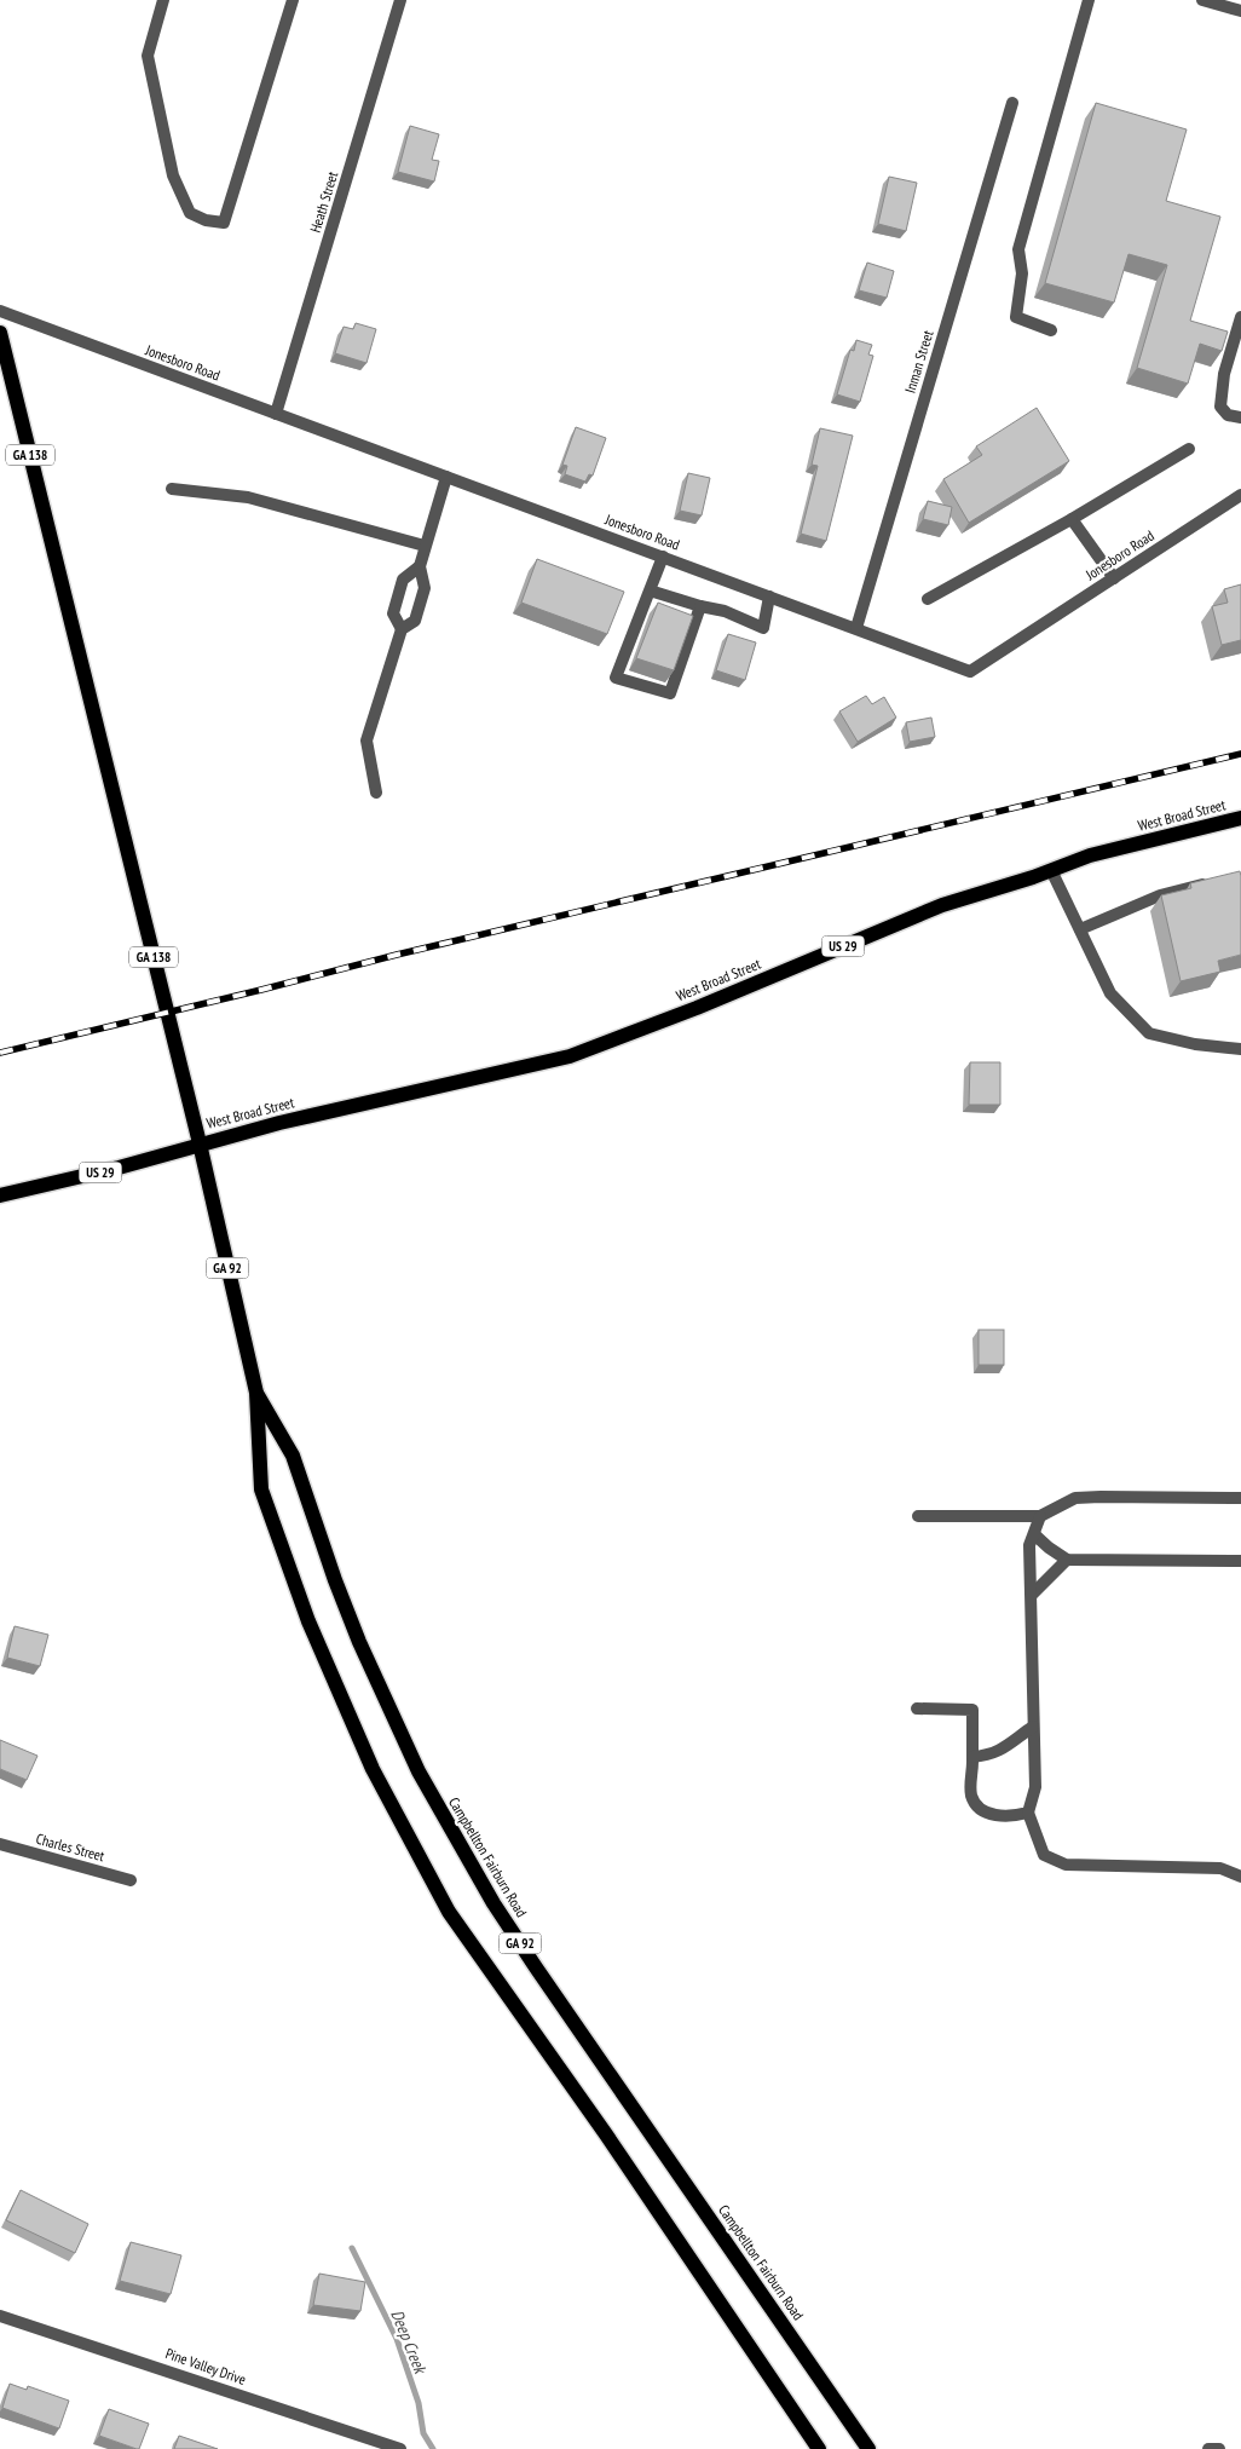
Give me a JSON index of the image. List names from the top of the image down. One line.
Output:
{"streets":{"main road":["GA 138","West Broad Street","US 29","GA 92","Campbellton Fairburn Road"],"street":["Heath Street","Inman Street","Jonesboro Road","Charles Street","Pine Valley Drive"]},"crossings":[["Heath Street","Jonesboro Road"],["Inman Street","Jonesboro Road"],["GA 138","West Broad Street"],["GA 138","US 29"],["GA 138","Campbellton Fairburn Road"],["West Broad Street","US 29"],["West Broad Street","Campbellton Fairburn Road"],["US 29","Campbellton Fairburn Road"]],"water":["Deep Creek"]}
